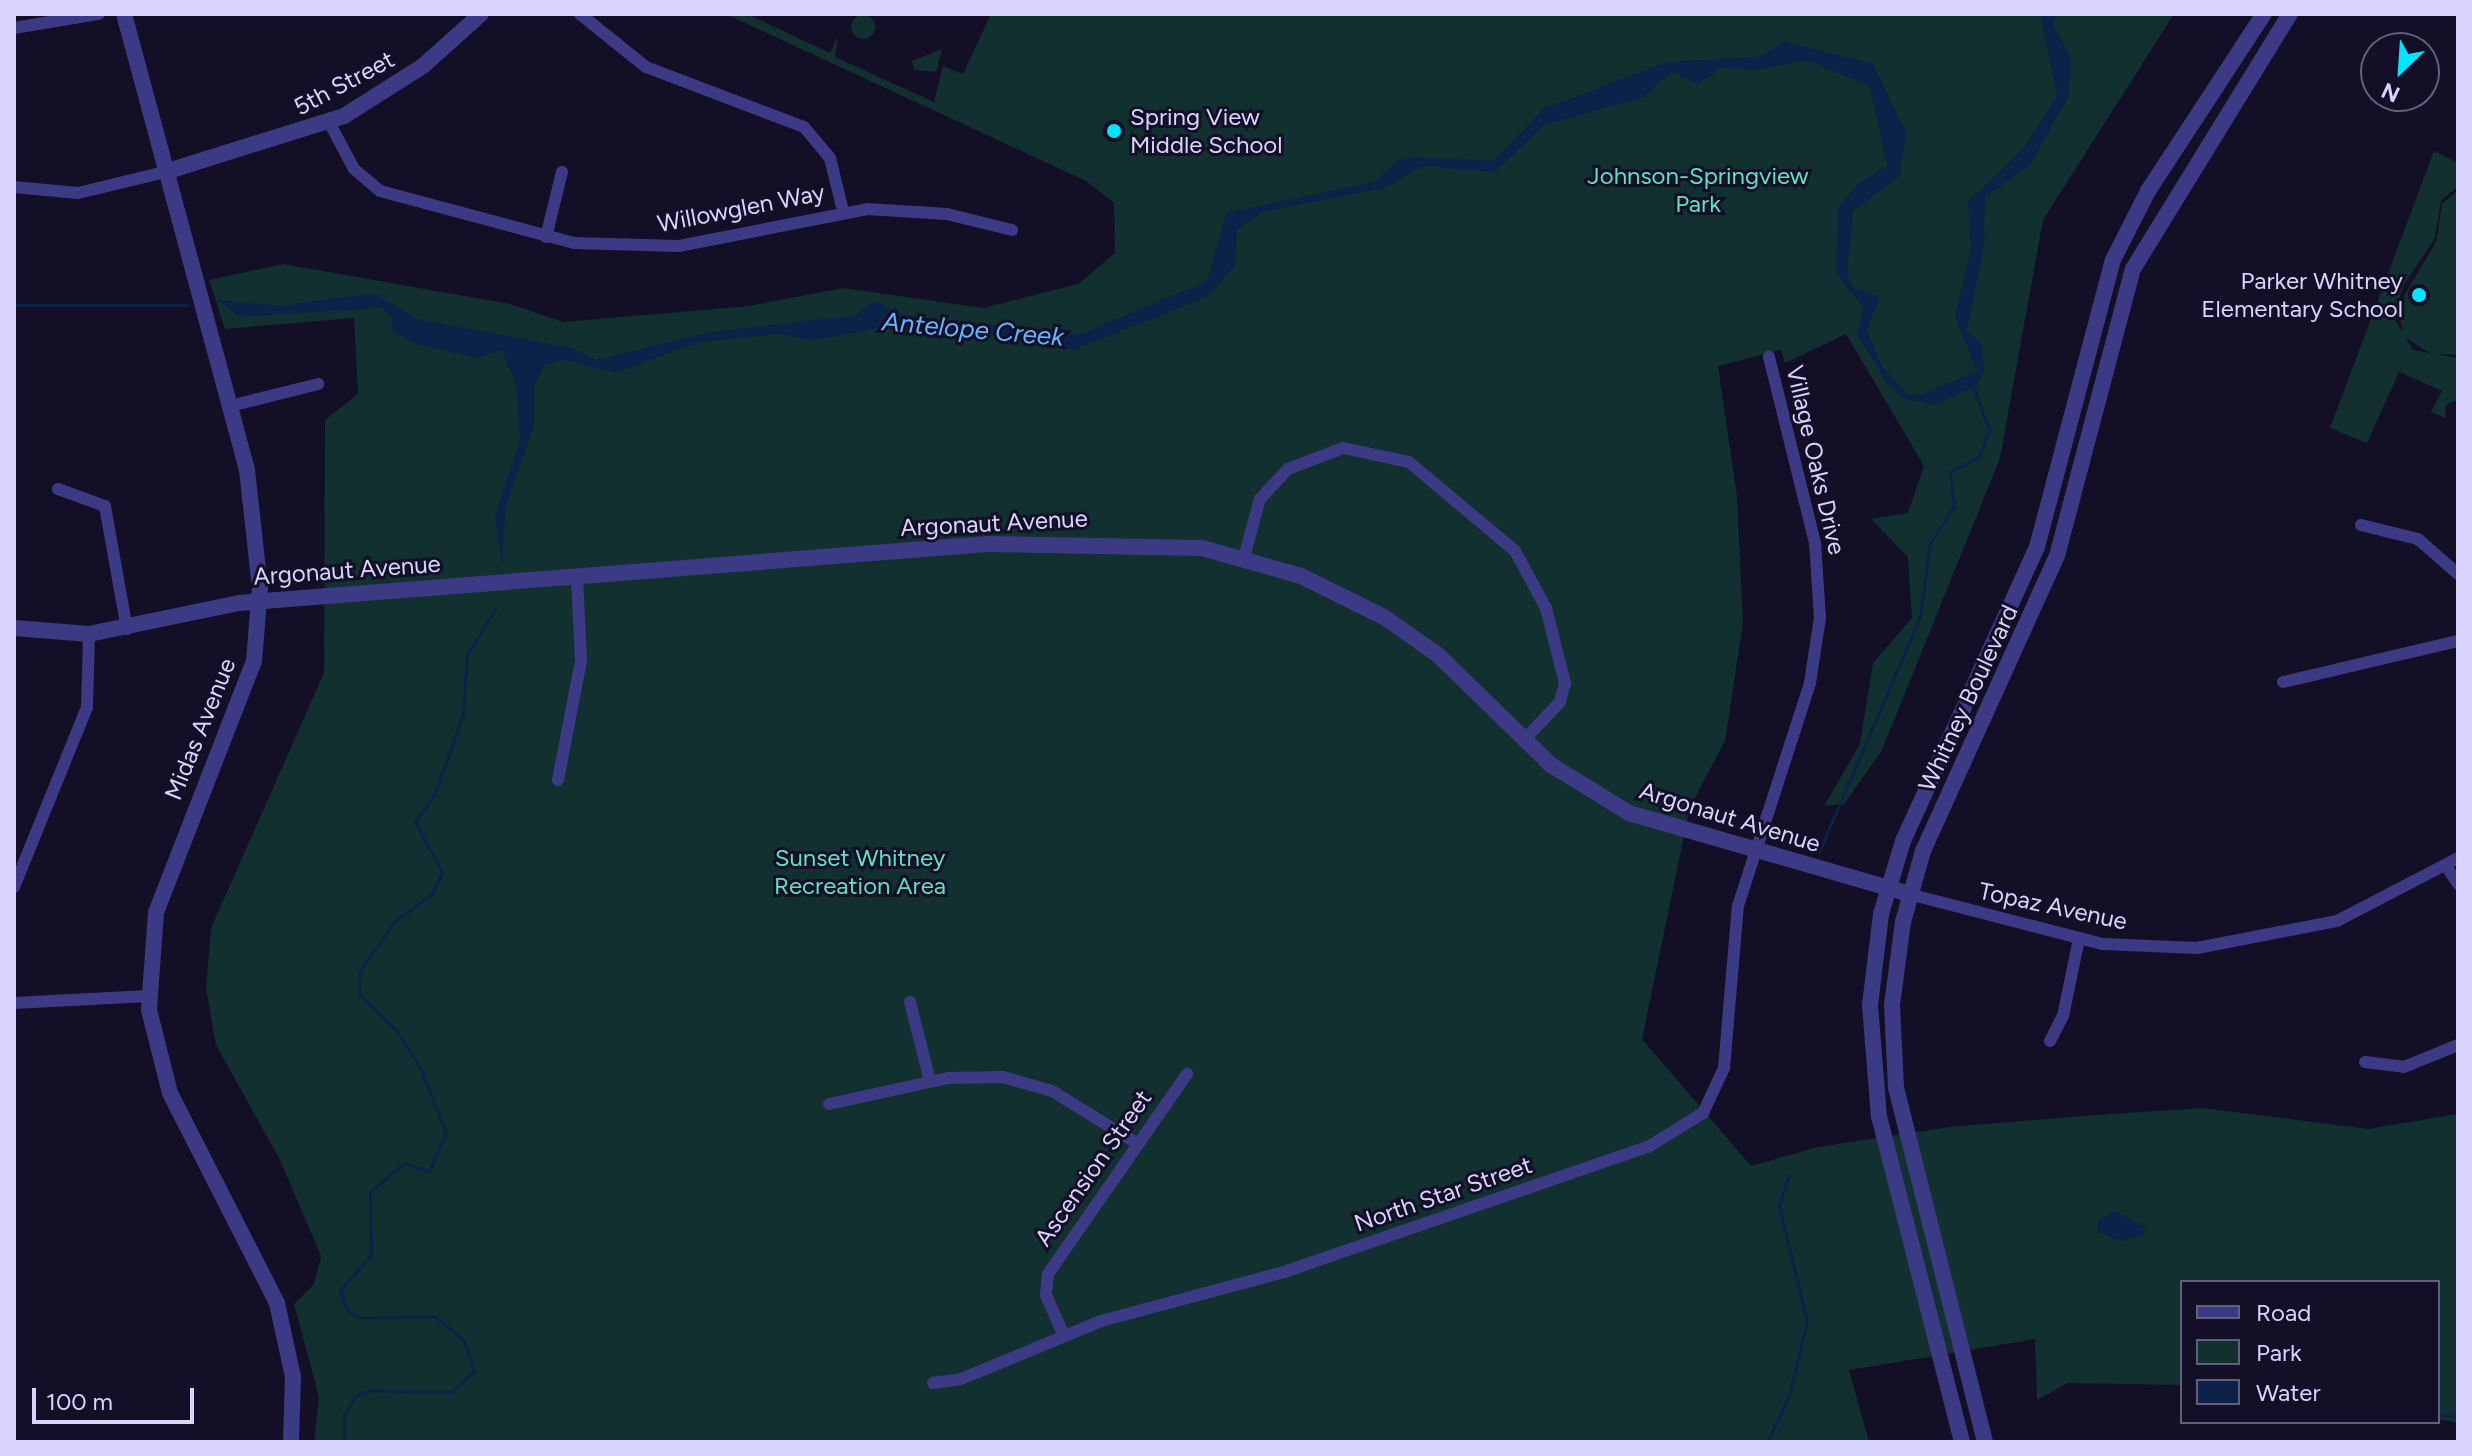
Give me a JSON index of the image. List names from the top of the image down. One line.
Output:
{"streets":{"street":["5th Street","Willowglen Way","Village Oaks Drive","Argonaut Avenue","Whitney Boulevard","Midas Avenue","Topaz Avenue","Ascension Street","North Star Street"]},"crossings":[["5th Street","Willowglen Way"],["5th Street","Midas Avenue"],["Village Oaks Drive","Argonaut Avenue"],["Village Oaks Drive","North Star Street"],["Argonaut Avenue","Whitney Boulevard"],["Argonaut Avenue","Midas Avenue"],["Argonaut Avenue","Topaz Avenue"],["Argonaut Avenue","North Star Street"],["Whitney Boulevard","Topaz Avenue"],["Ascension Street","North Star Street"]],"water":["Antelope Creek"],"parks":["Johnson-Springview Park","Sunset Whitney Recreation Area"],"places":["Spring View Middle School","Parker Whitney Elementary School"],"legend":["Road","Park","Water"],"scale_bar":"100 m","north":"bottom left"}
